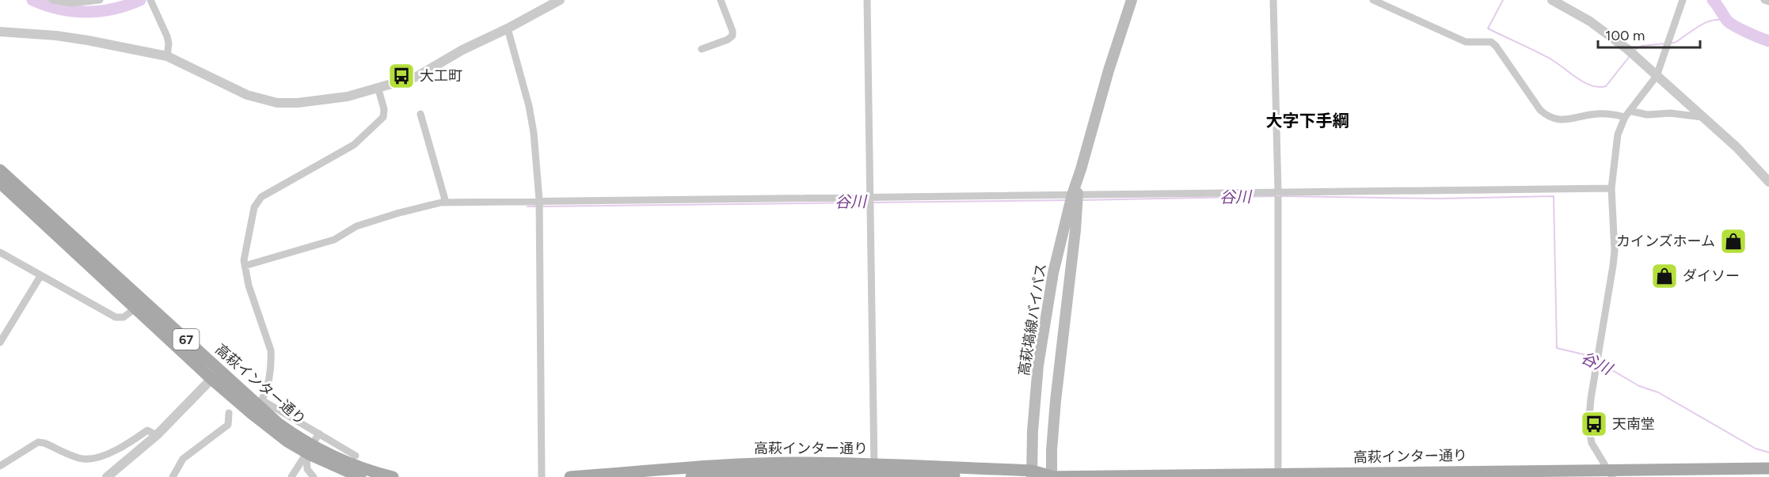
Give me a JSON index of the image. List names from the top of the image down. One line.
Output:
{"streets":{"main road":["高萩塙線バイパス","67","高萩インター通り"]},"crossings":[["高萩塙線バイパス","高萩インター通り"]],"districts":["大字下手綱"],"water":["谷川"],"places":{"bus stop":["大工町","天南堂"],"shop":["カインズホーム","ダイソー"]},"scale_bar":"100 m"}
